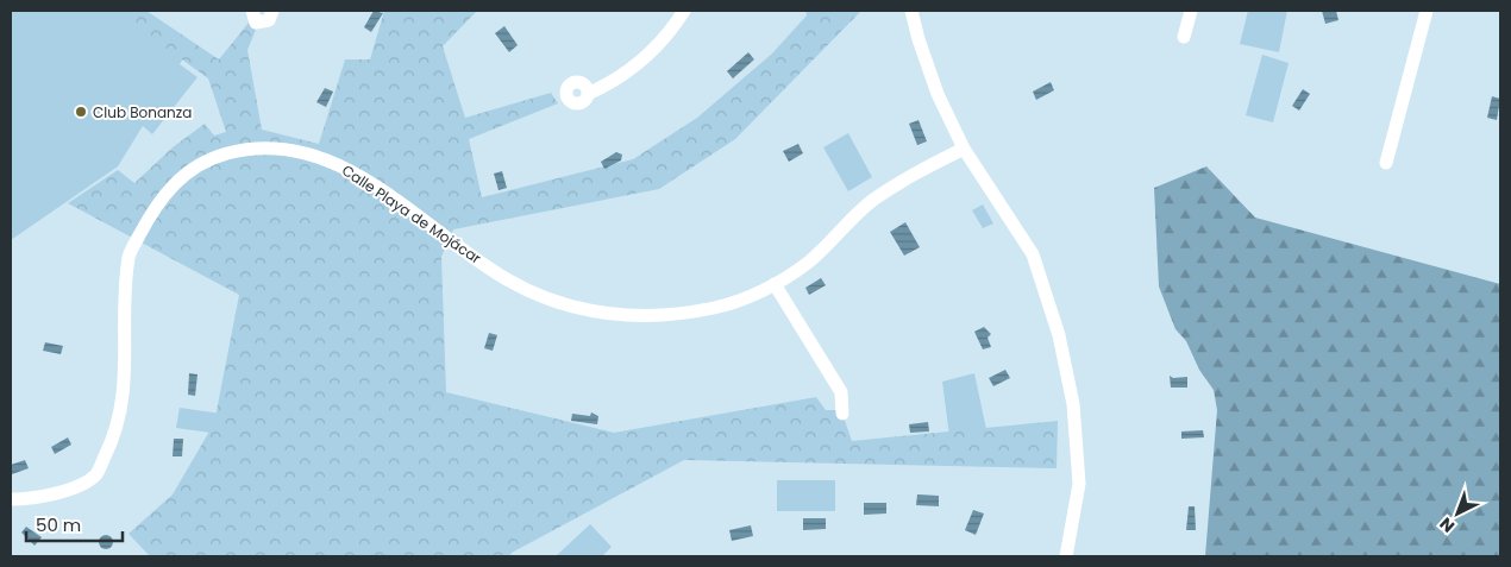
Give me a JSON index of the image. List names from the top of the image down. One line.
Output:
{"streets":{"street":["Calle Playa de Mojácar"]},"places":["Club Bonanza"],"scale_bar":"50 m","north":"bottom left"}
